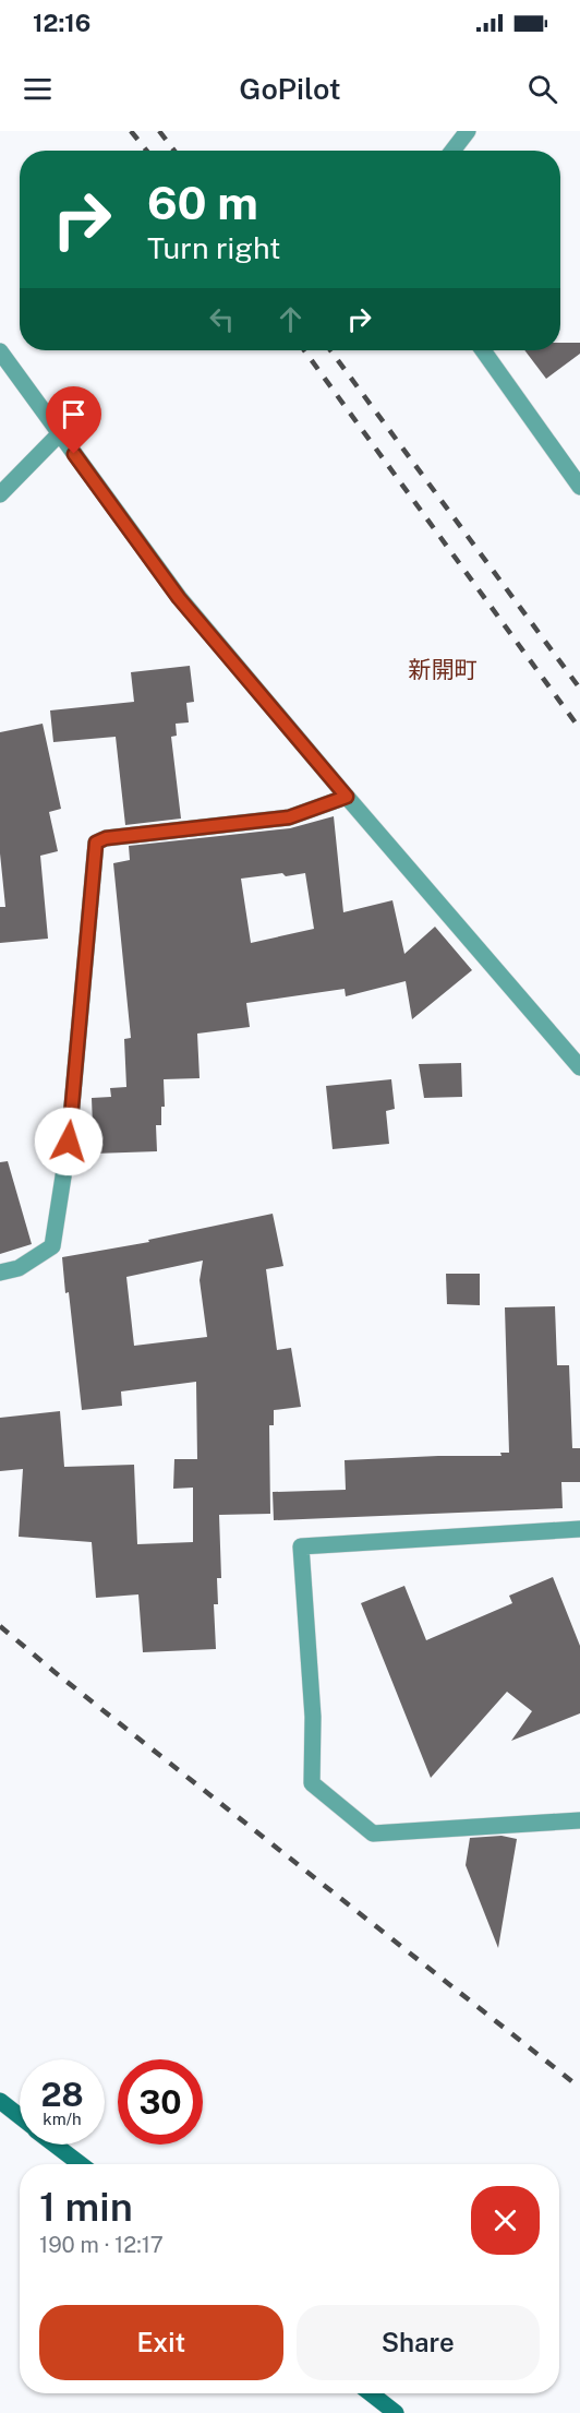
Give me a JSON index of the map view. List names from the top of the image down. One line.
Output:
{"districts":["新開町"],"page":{"status":"12:16","header":"GoPilot","turn":["60 m","Turn right"],"speed":"28 km/h","limit":"30","heading":["1 min","190 m · 12:17"],"buttons":["Exit","Share"]}}
